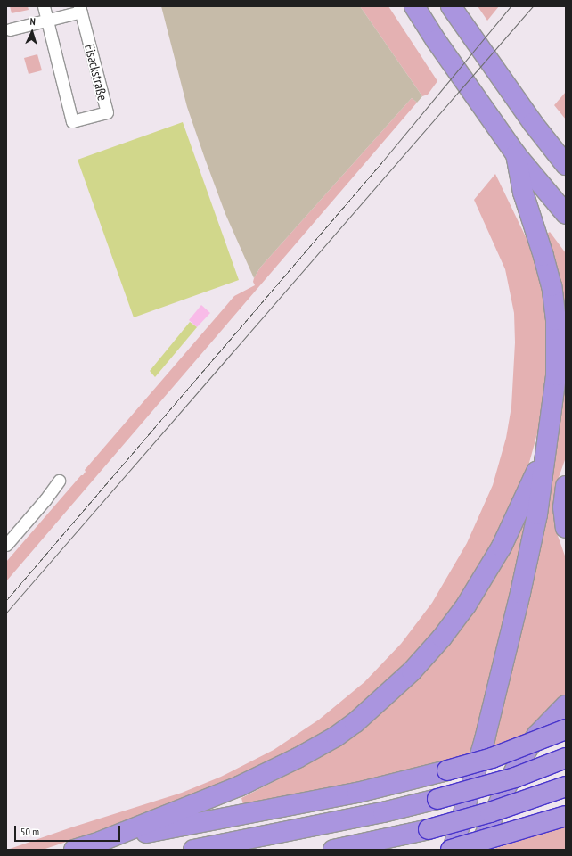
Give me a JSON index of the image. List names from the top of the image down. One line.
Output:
{"streets":{"street":["Eisackstraße"]},"scale_bar":"50 m","north":"top"}
